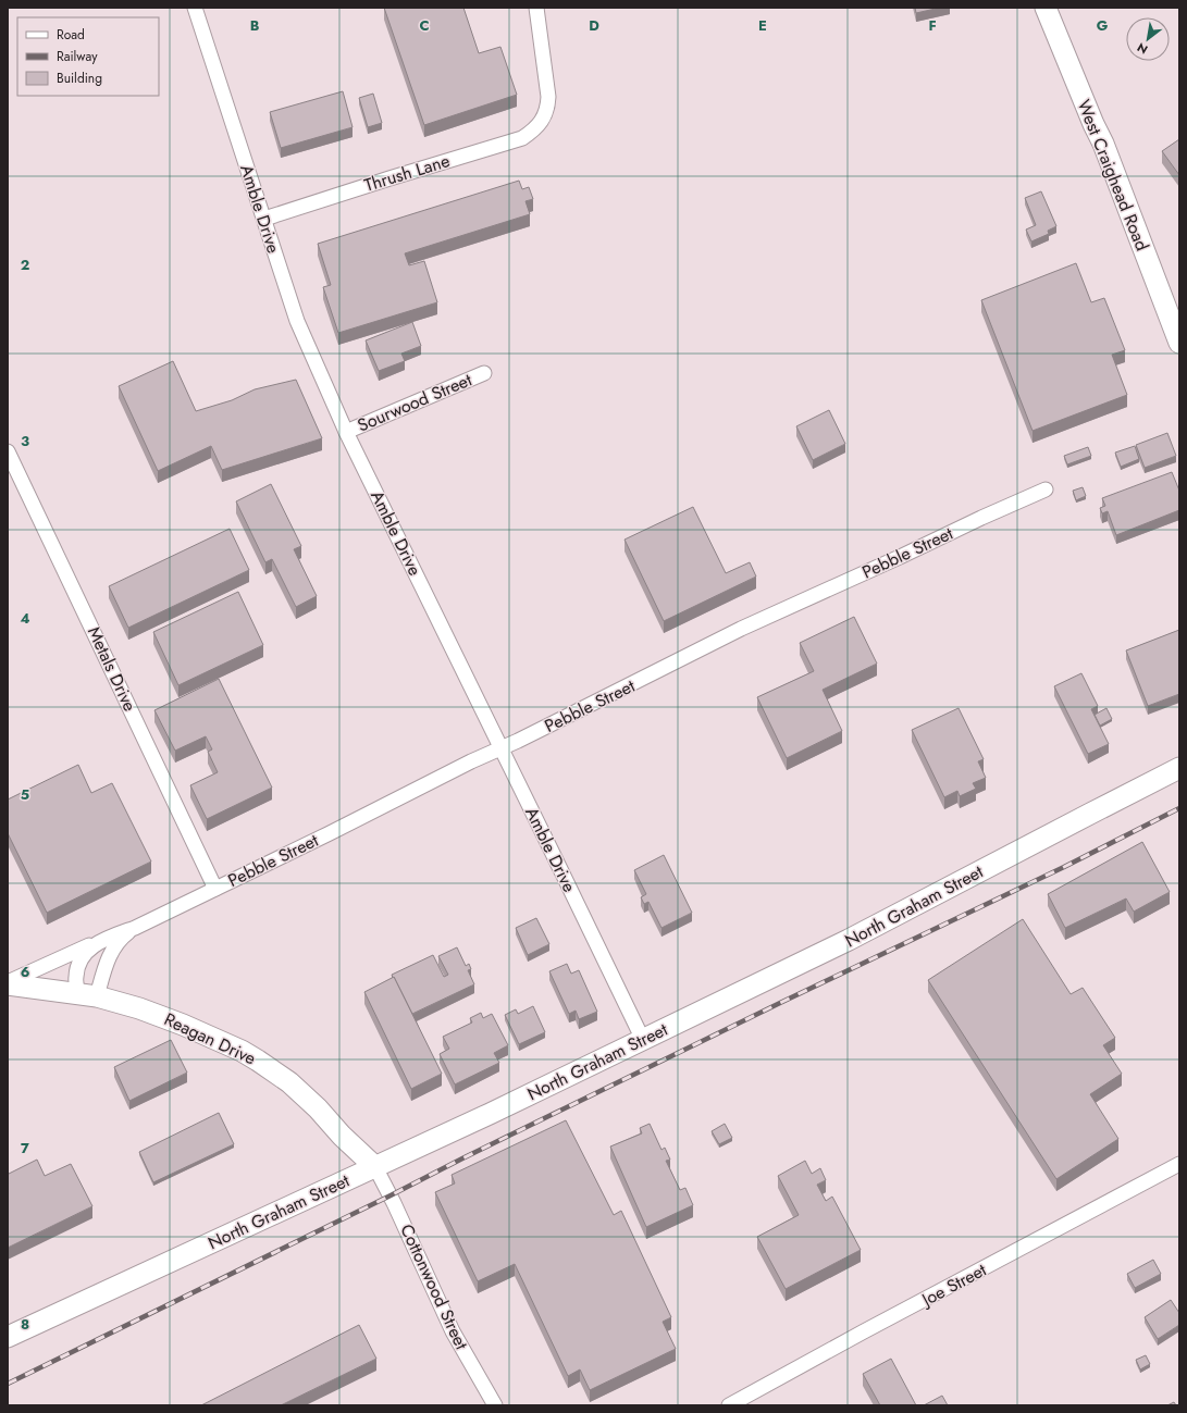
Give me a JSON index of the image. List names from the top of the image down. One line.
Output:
{"streets":{"main road":["West Craighead Road","North Graham Street","Reagan Drive"],"street":["Thrush Lane","Amble Drive","Sourwood Street","Pebble Street","Metals Drive","Joe Street","Cottonwood Street"]},"crossings":[["Thrush Lane","Amble Drive"],["Amble Drive","Sourwood Street"],["Amble Drive","Pebble Street"],["Amble Drive","North Graham Street"],["Pebble Street","Metals Drive"],["Pebble Street","Reagan Drive"],["North Graham Street","Reagan Drive"],["North Graham Street","Cottonwood Street"],["Reagan Drive","Cottonwood Street"]],"legend":["Road","Railway","Building"],"north":"bottom left","grid":{"columns":["B","C","D","E","F","G"],"rows":["2","3","4","5","6","7","8"]}}
